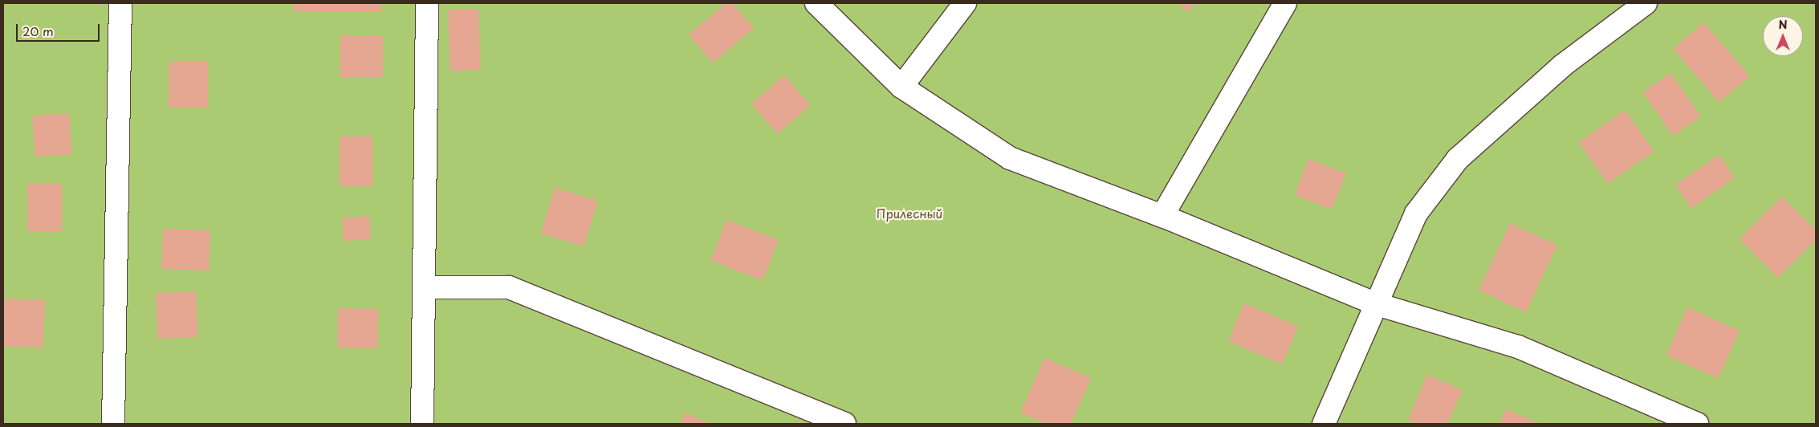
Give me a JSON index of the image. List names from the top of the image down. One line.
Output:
{"parks":["Прилесный"],"scale_bar":"20 m","north":"top"}
